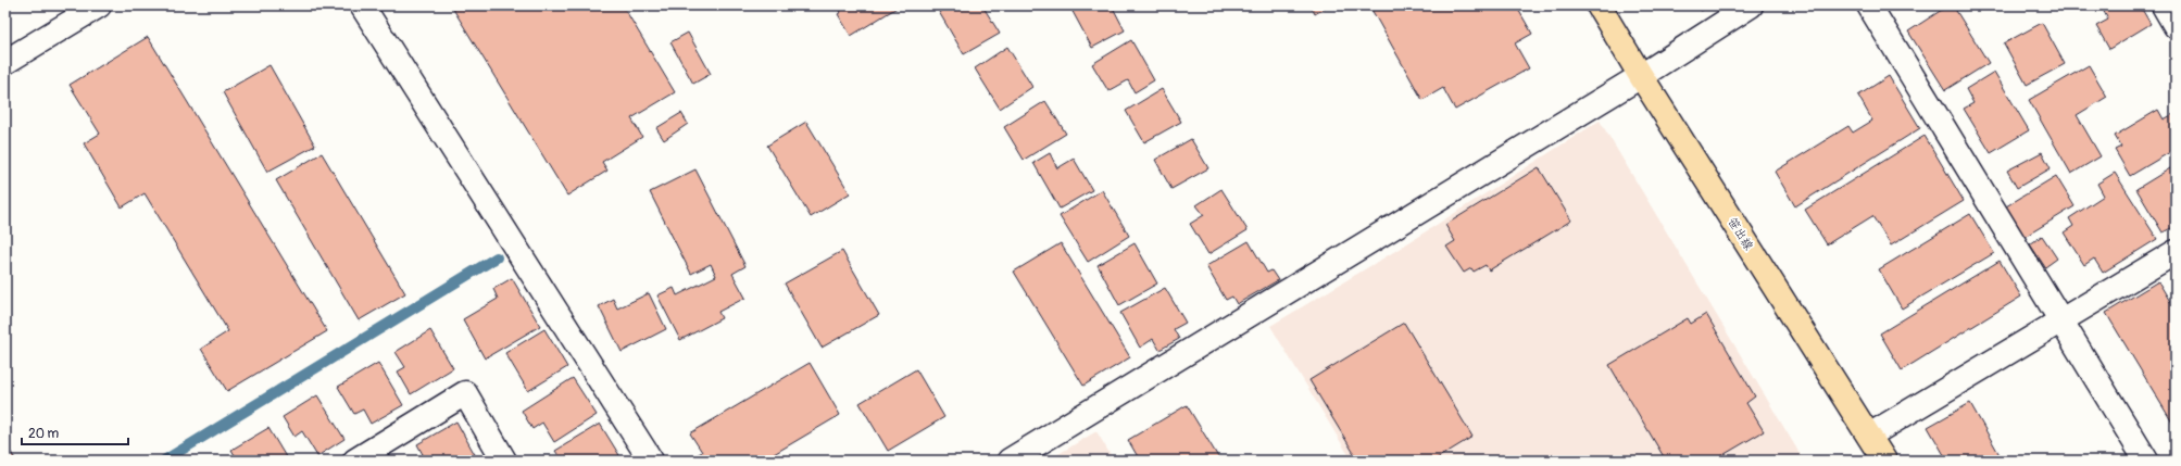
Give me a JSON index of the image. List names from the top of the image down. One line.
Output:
{"streets":{"main road":["笹出線"]},"scale_bar":"20 m"}
